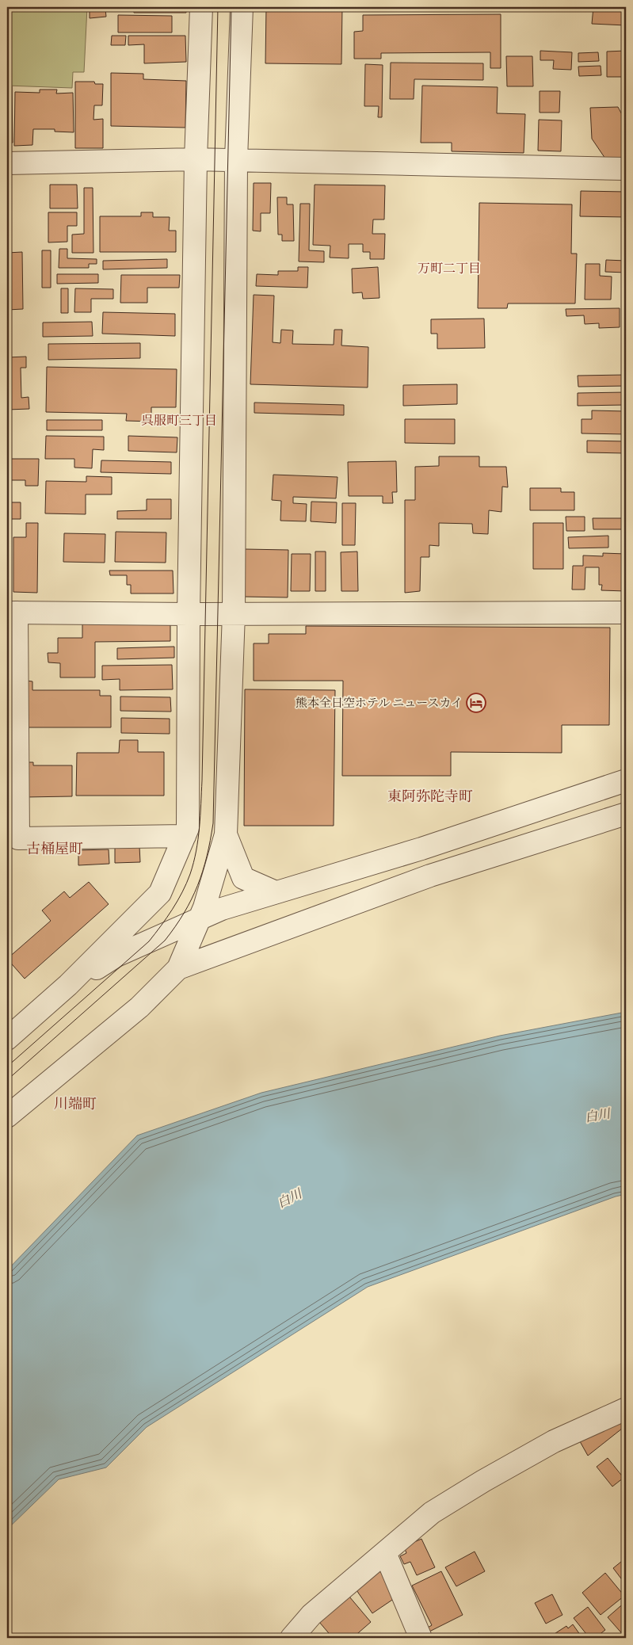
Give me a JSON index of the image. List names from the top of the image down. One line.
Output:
{"districts":["万町二丁目","呉服町三丁目","東阿弥陀寺町","古桶屋町","川端町"],"water":["白川"],"places":{"hotel":["熊本全日空ホテル ニュースカイ"]}}
